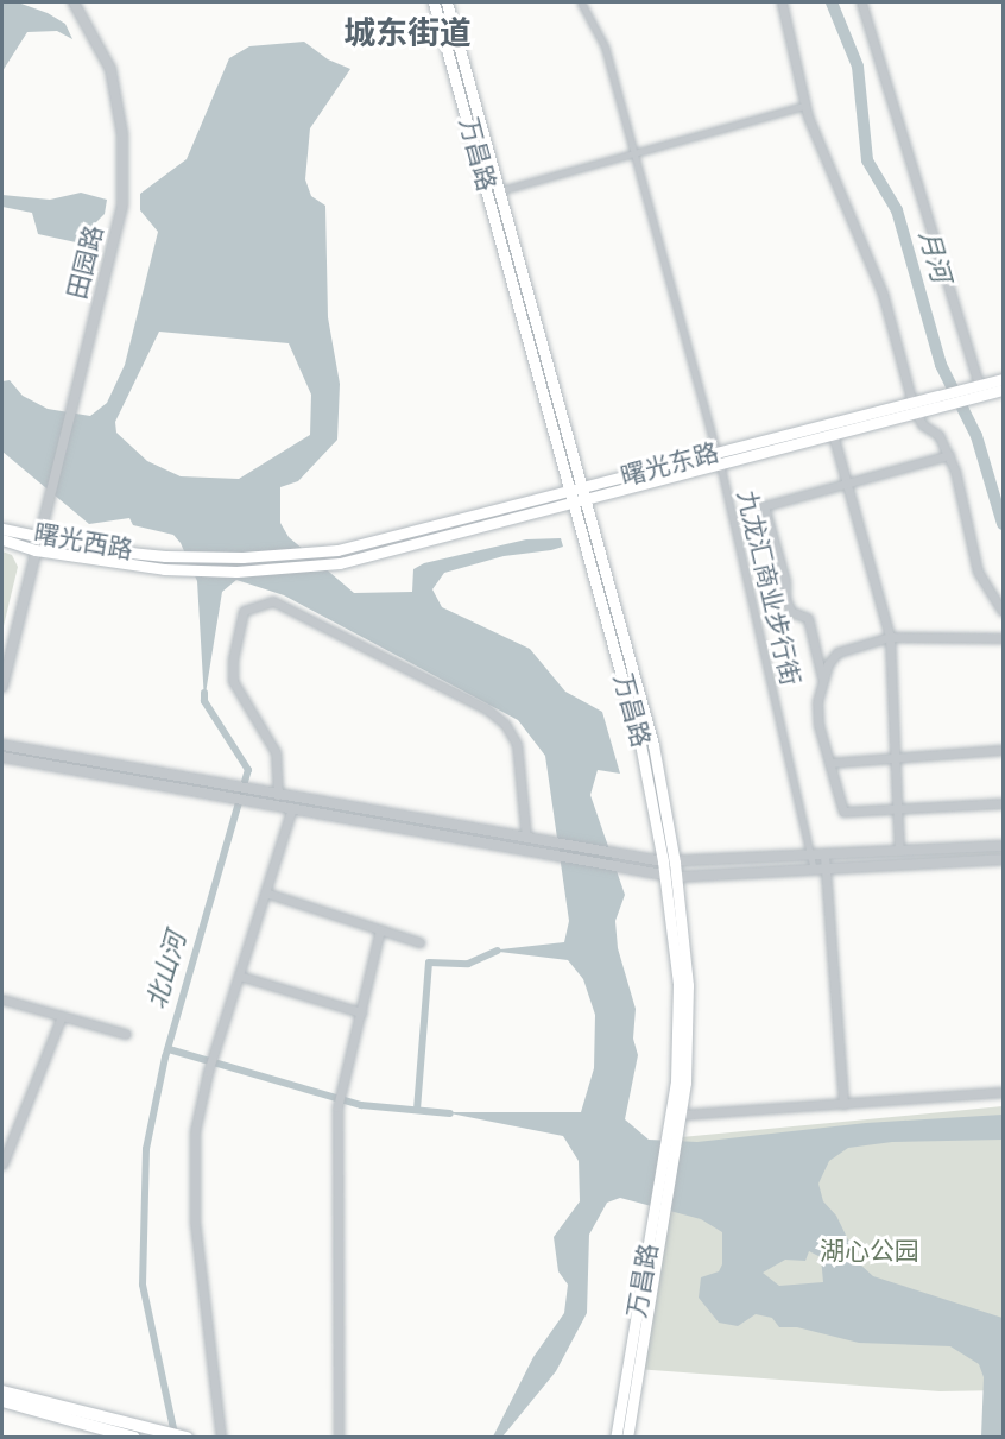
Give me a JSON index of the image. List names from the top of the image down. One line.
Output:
{"streets":{"main road":["万昌路","曙光东路","曙光西路"],"street":["田园路","九龙汇商业步行街"]},"crossings":[["万昌路","曙光东路"],["田园路","曙光西路"],["曙光东路","曙光西路"],["曙光东路","九龙汇商业步行街"]],"districts":["城东街道"],"water":["月河","北山河"],"parks":["湖心公园"]}
